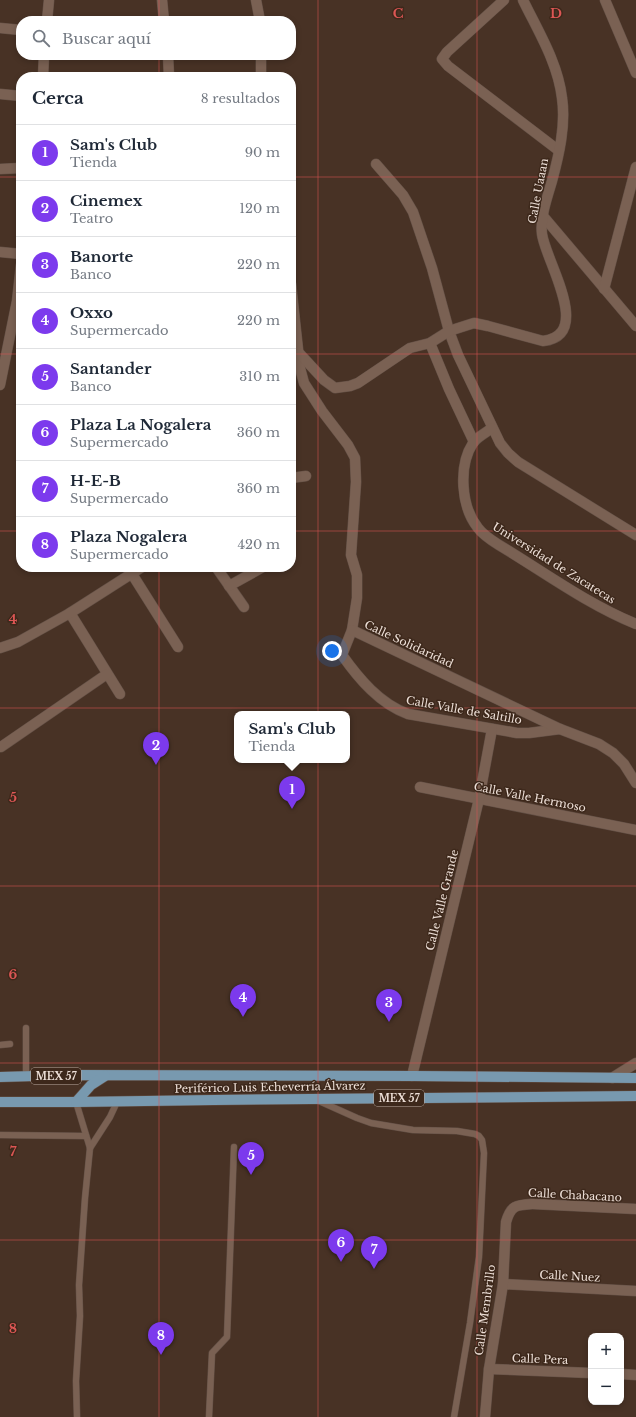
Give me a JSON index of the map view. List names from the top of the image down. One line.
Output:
{"streets":{"main road":["MEX 57","Periférico Luis Echeverría Álvarez"],"street":["Calle Uaaan","Universidad de Zacatecas","Calle Solidaridad","Calle Valle de Saltillo","Calle Valle Hermoso","Calle Valle Grande","Calle Chabacano","Calle Nuez","Calle Membrillo","Calle Pera"]},"crossings":[["Calle Uaaan","Calle Solidaridad"],["Calle Solidaridad","Calle Valle de Saltillo"],["Calle Valle de Saltillo","Calle Valle Grande"],["Calle Valle Hermoso","Calle Valle Grande"],["Calle Valle Grande","Periférico Luis Echeverría Álvarez"],["Calle Chabacano","Calle Membrillo"],["Calle Nuez","Calle Membrillo"],["Calle Membrillo","Calle Pera"]],"page":{"search":"Buscar aquí","heading":["Cerca","8 resultados"],"list":[{"mark":"1","name":"Sam's Club","note":"Tienda","value":"90 m"},{"mark":"2","name":"Cinemex","note":"Teatro","value":"120 m"},{"mark":"3","name":"Banorte","note":"Banco","value":"220 m"},{"mark":"4","name":"Oxxo","note":"Supermercado","value":"220 m"},{"mark":"5","name":"Santander","note":"Banco","value":"310 m"},{"mark":"6","name":"Plaza La Nogalera","note":"Supermercado","value":"360 m"},{"mark":"7","name":"H-E-B","note":"Supermercado","value":"360 m"},{"mark":"8","name":"Plaza Nogalera","note":"Supermercado","value":"420 m"}],"popup":["Sam's Club","Tienda"],"pins":["2","1","4","3","5","6","7","8"],"map_buttons":["+","−"]},"grid":{"columns":["C","D"],"rows":["4","5","6","7","8"]}}
